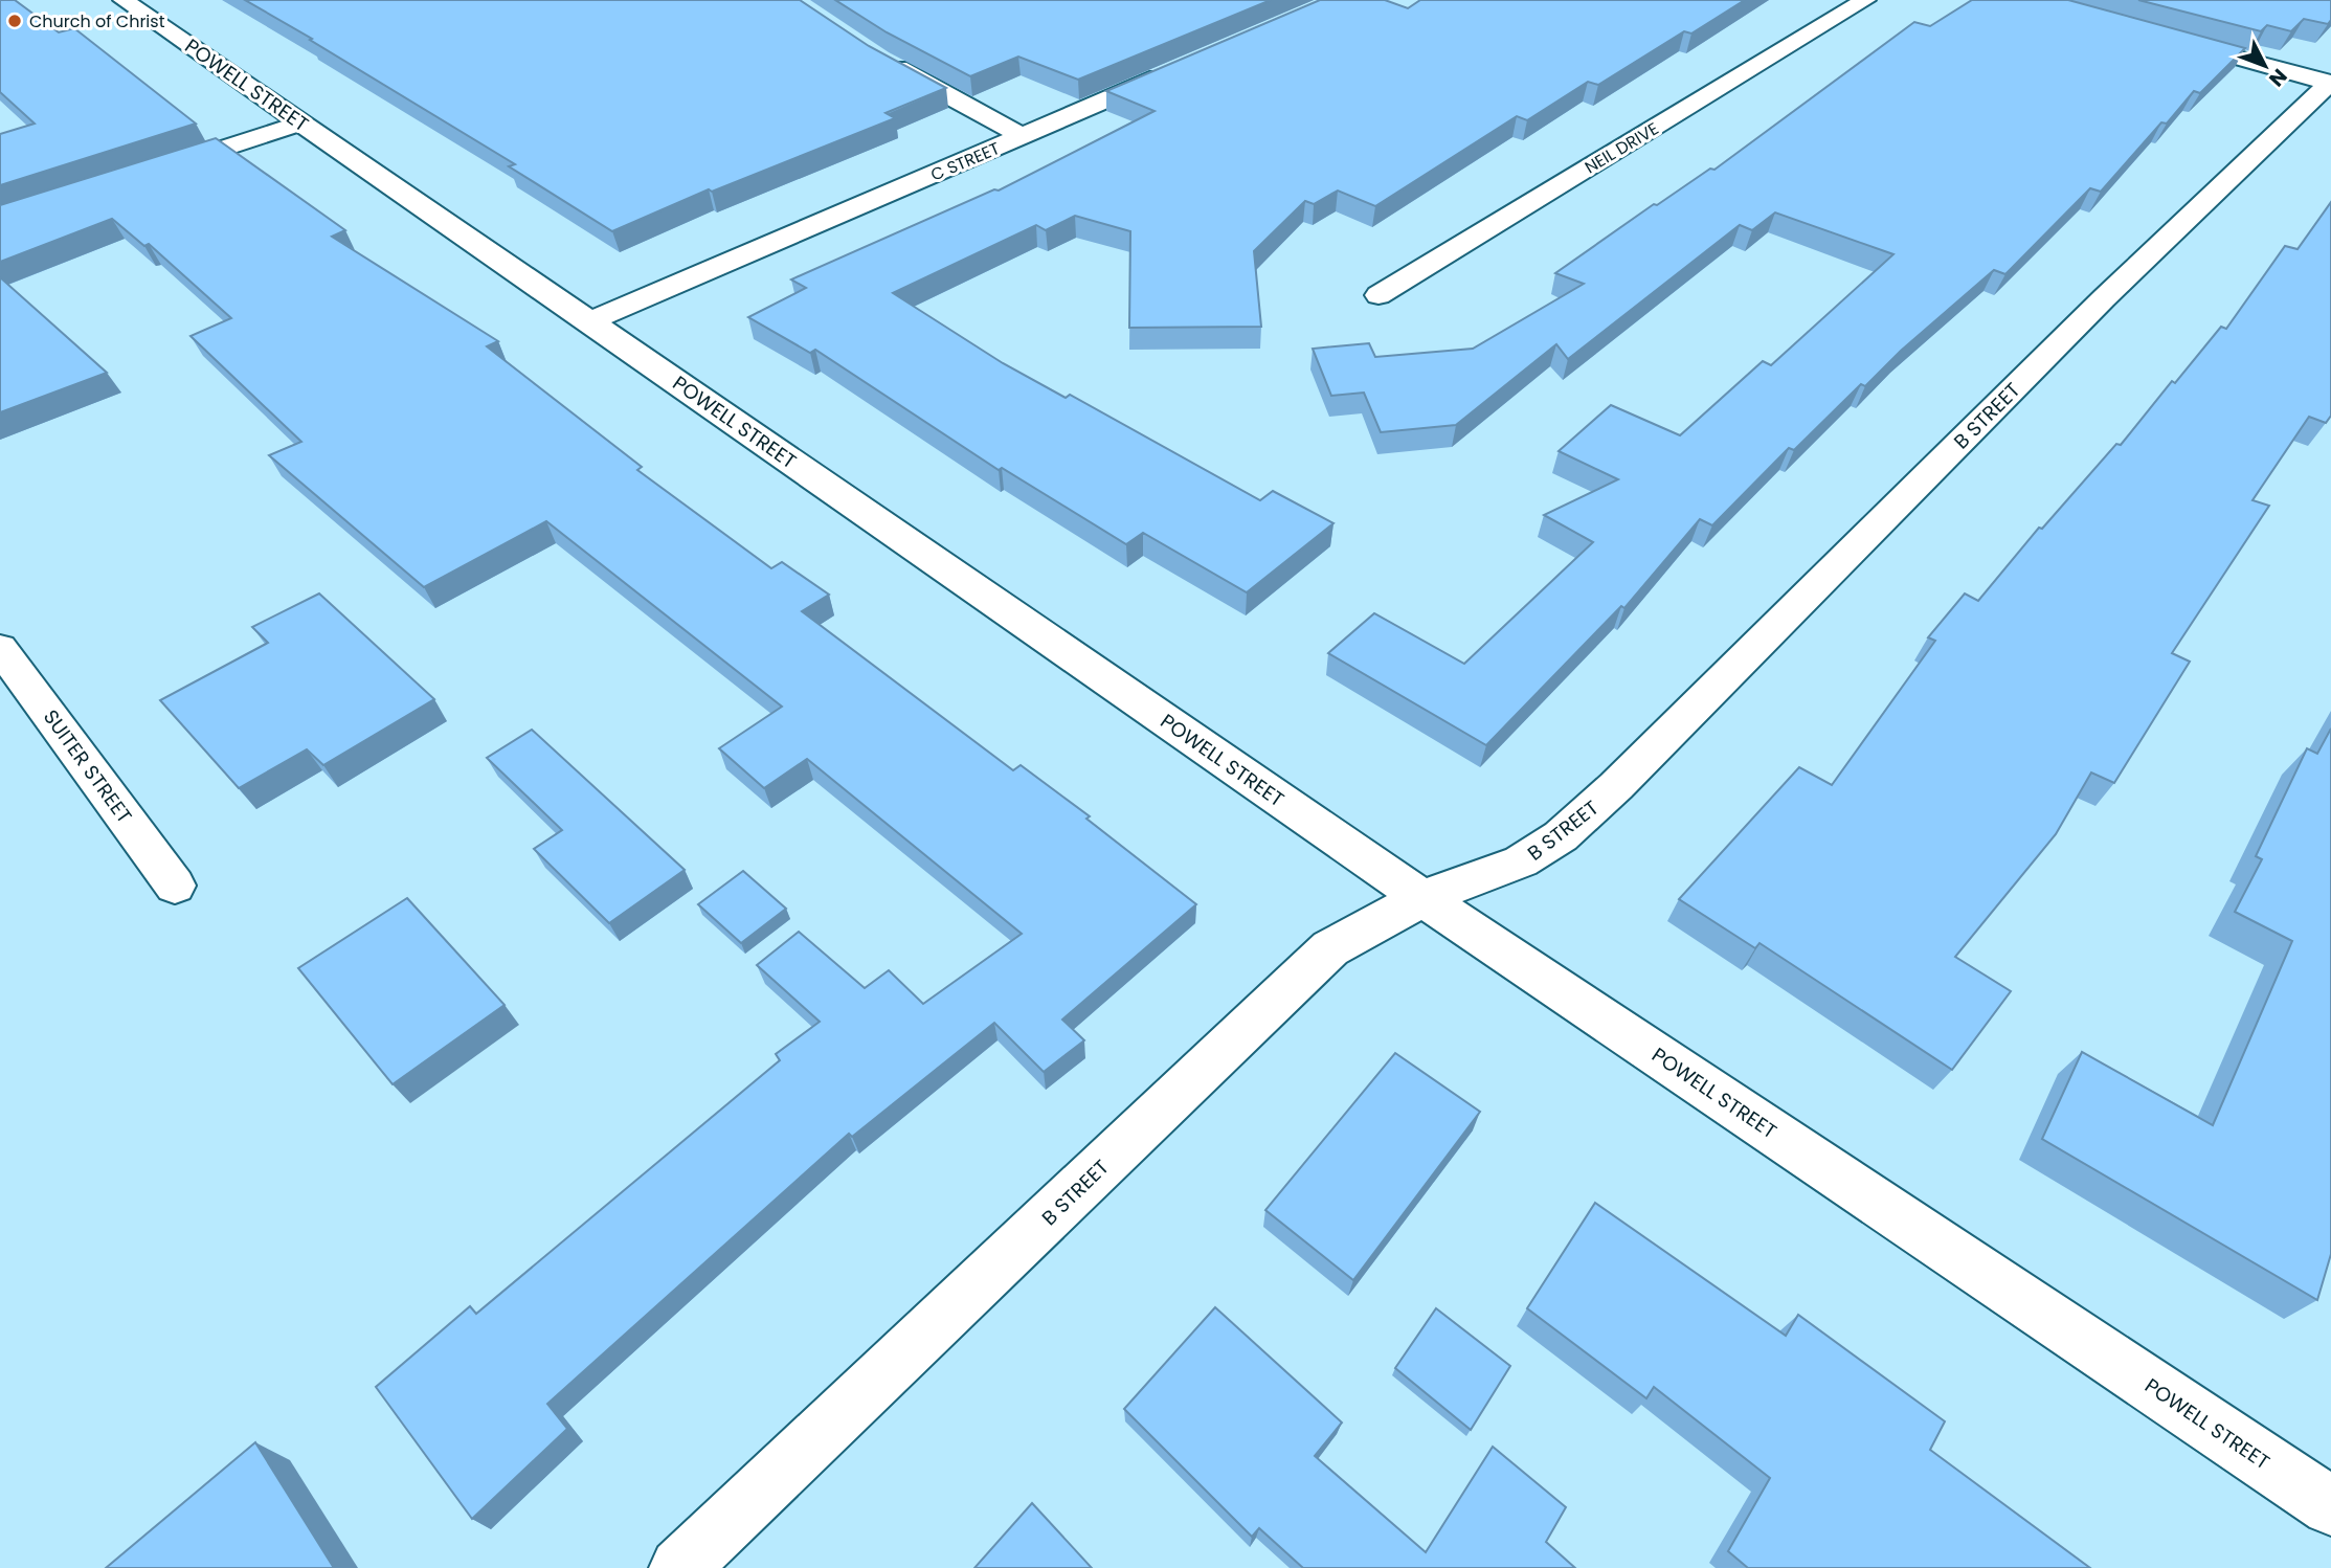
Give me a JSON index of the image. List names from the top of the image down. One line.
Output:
{"streets":{"street":["POWELL STREET","NEIL DRIVE","C STREET","B STREET","SUITER STREET"]},"crossings":[["POWELL STREET","C STREET"],["POWELL STREET","B STREET"]],"places":["Church of Christ"],"north":"bottom right"}
